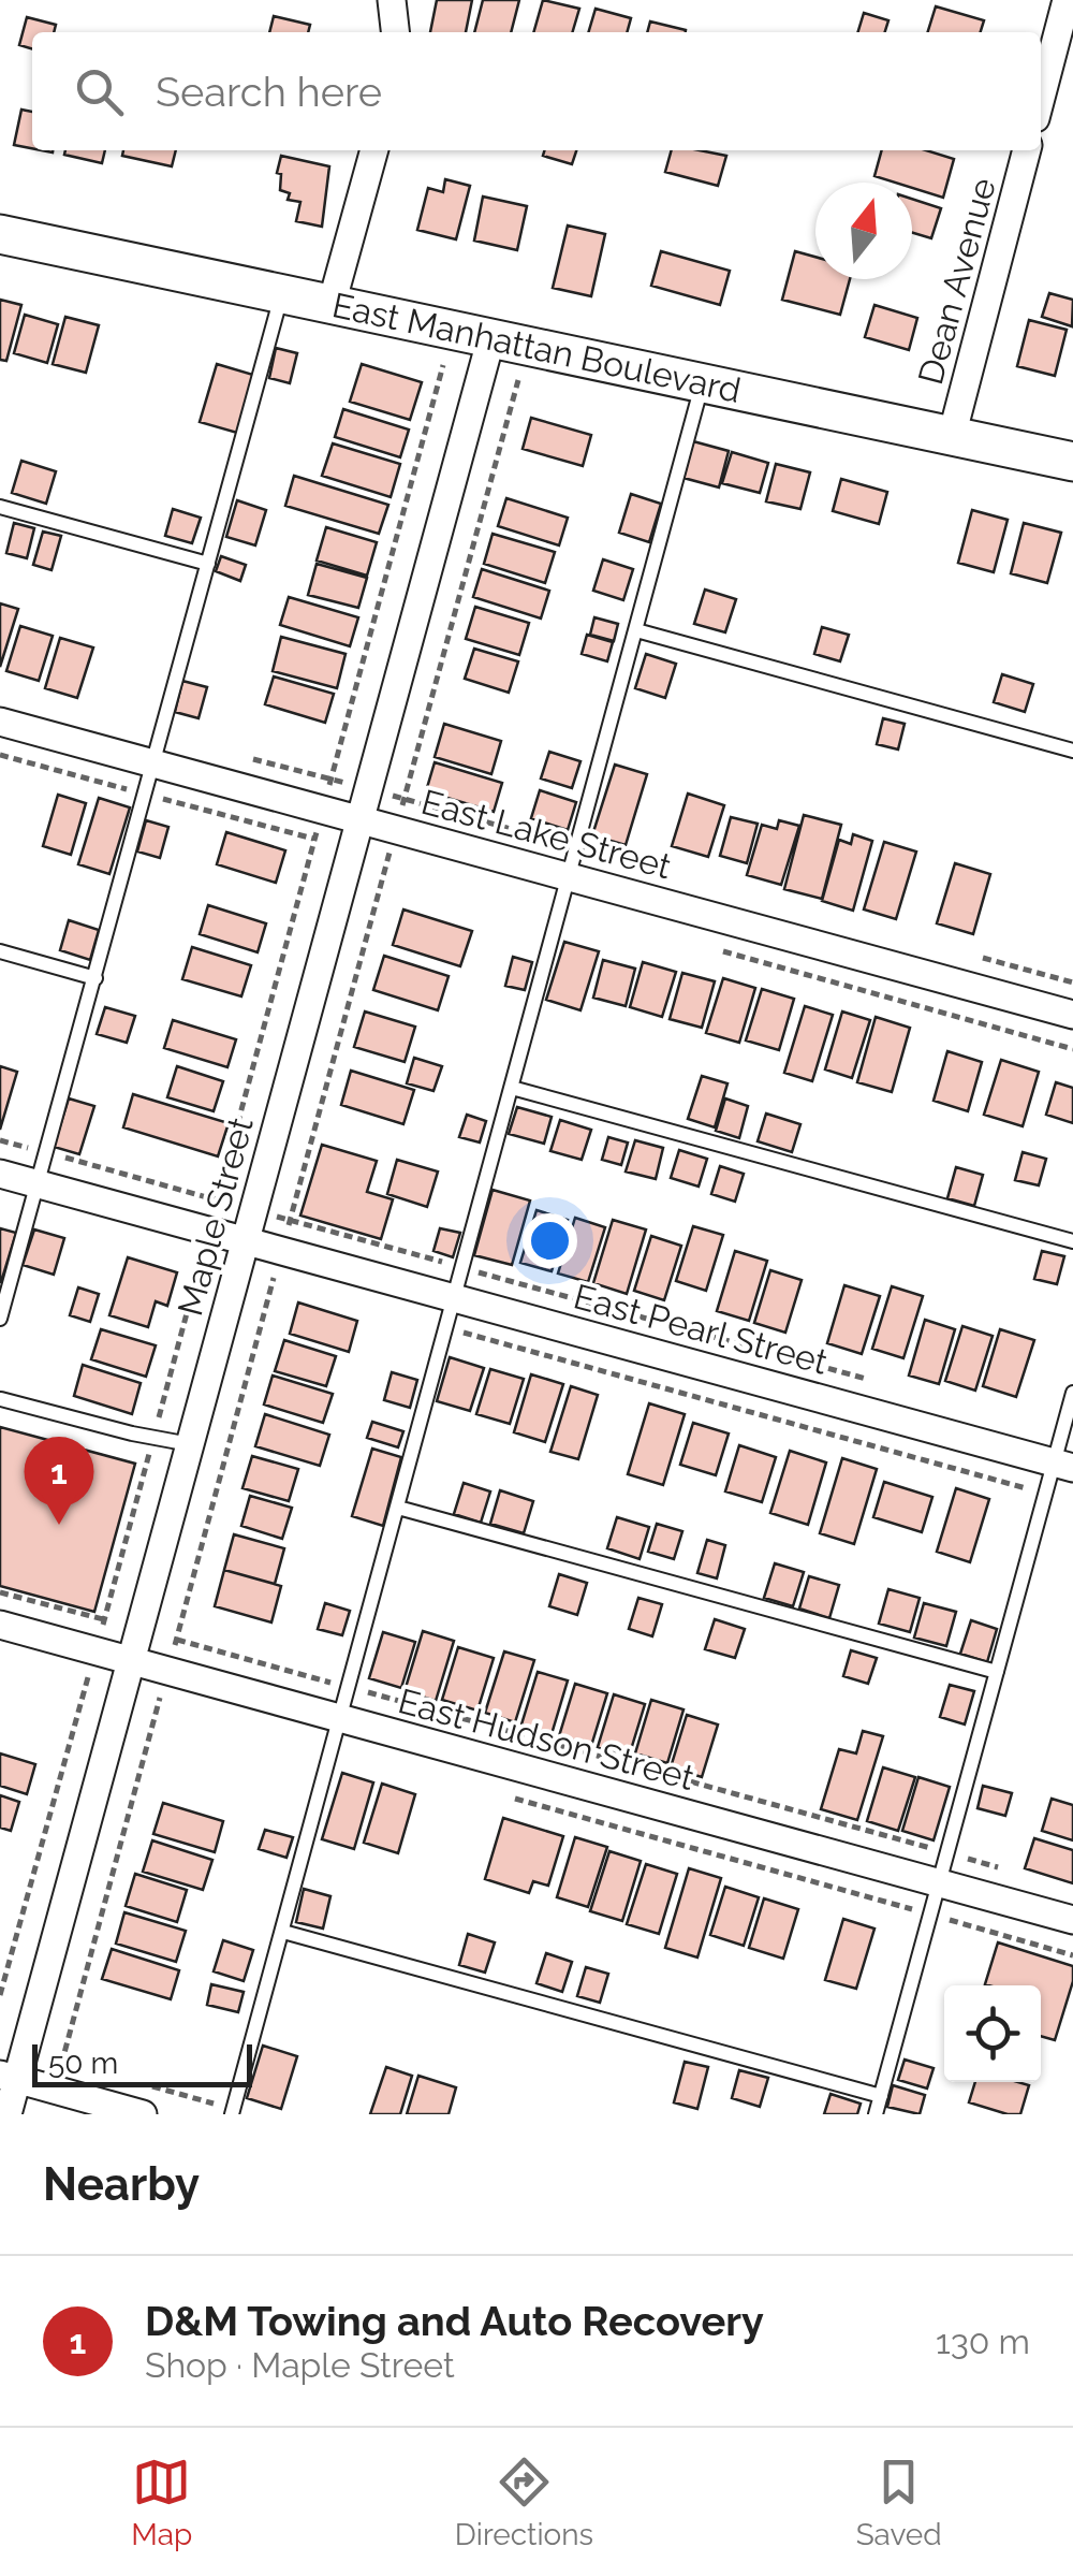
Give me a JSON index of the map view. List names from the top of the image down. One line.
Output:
{"streets":{"main road":["East Manhattan Boulevard"],"street":["Dean Avenue","East Lake Street","Maple Street","East Pearl Street","East Hudson Street"]},"crossings":[["Dean Avenue","East Manhattan Boulevard"],["East Manhattan Boulevard","Maple Street"],["East Lake Street","Maple Street"],["Maple Street","East Pearl Street"],["Maple Street","East Hudson Street"]],"scale_bar":"50 m","north":"top","page":{"search":"Search here","pins":"1","scale":"50 m","heading":"Nearby","list":[{"mark":"1","name":"D&M Towing and Auto Recovery","note":"Shop · Maple Street","value":"130 m"}],"nav":["Map","Directions","Saved"]}}
